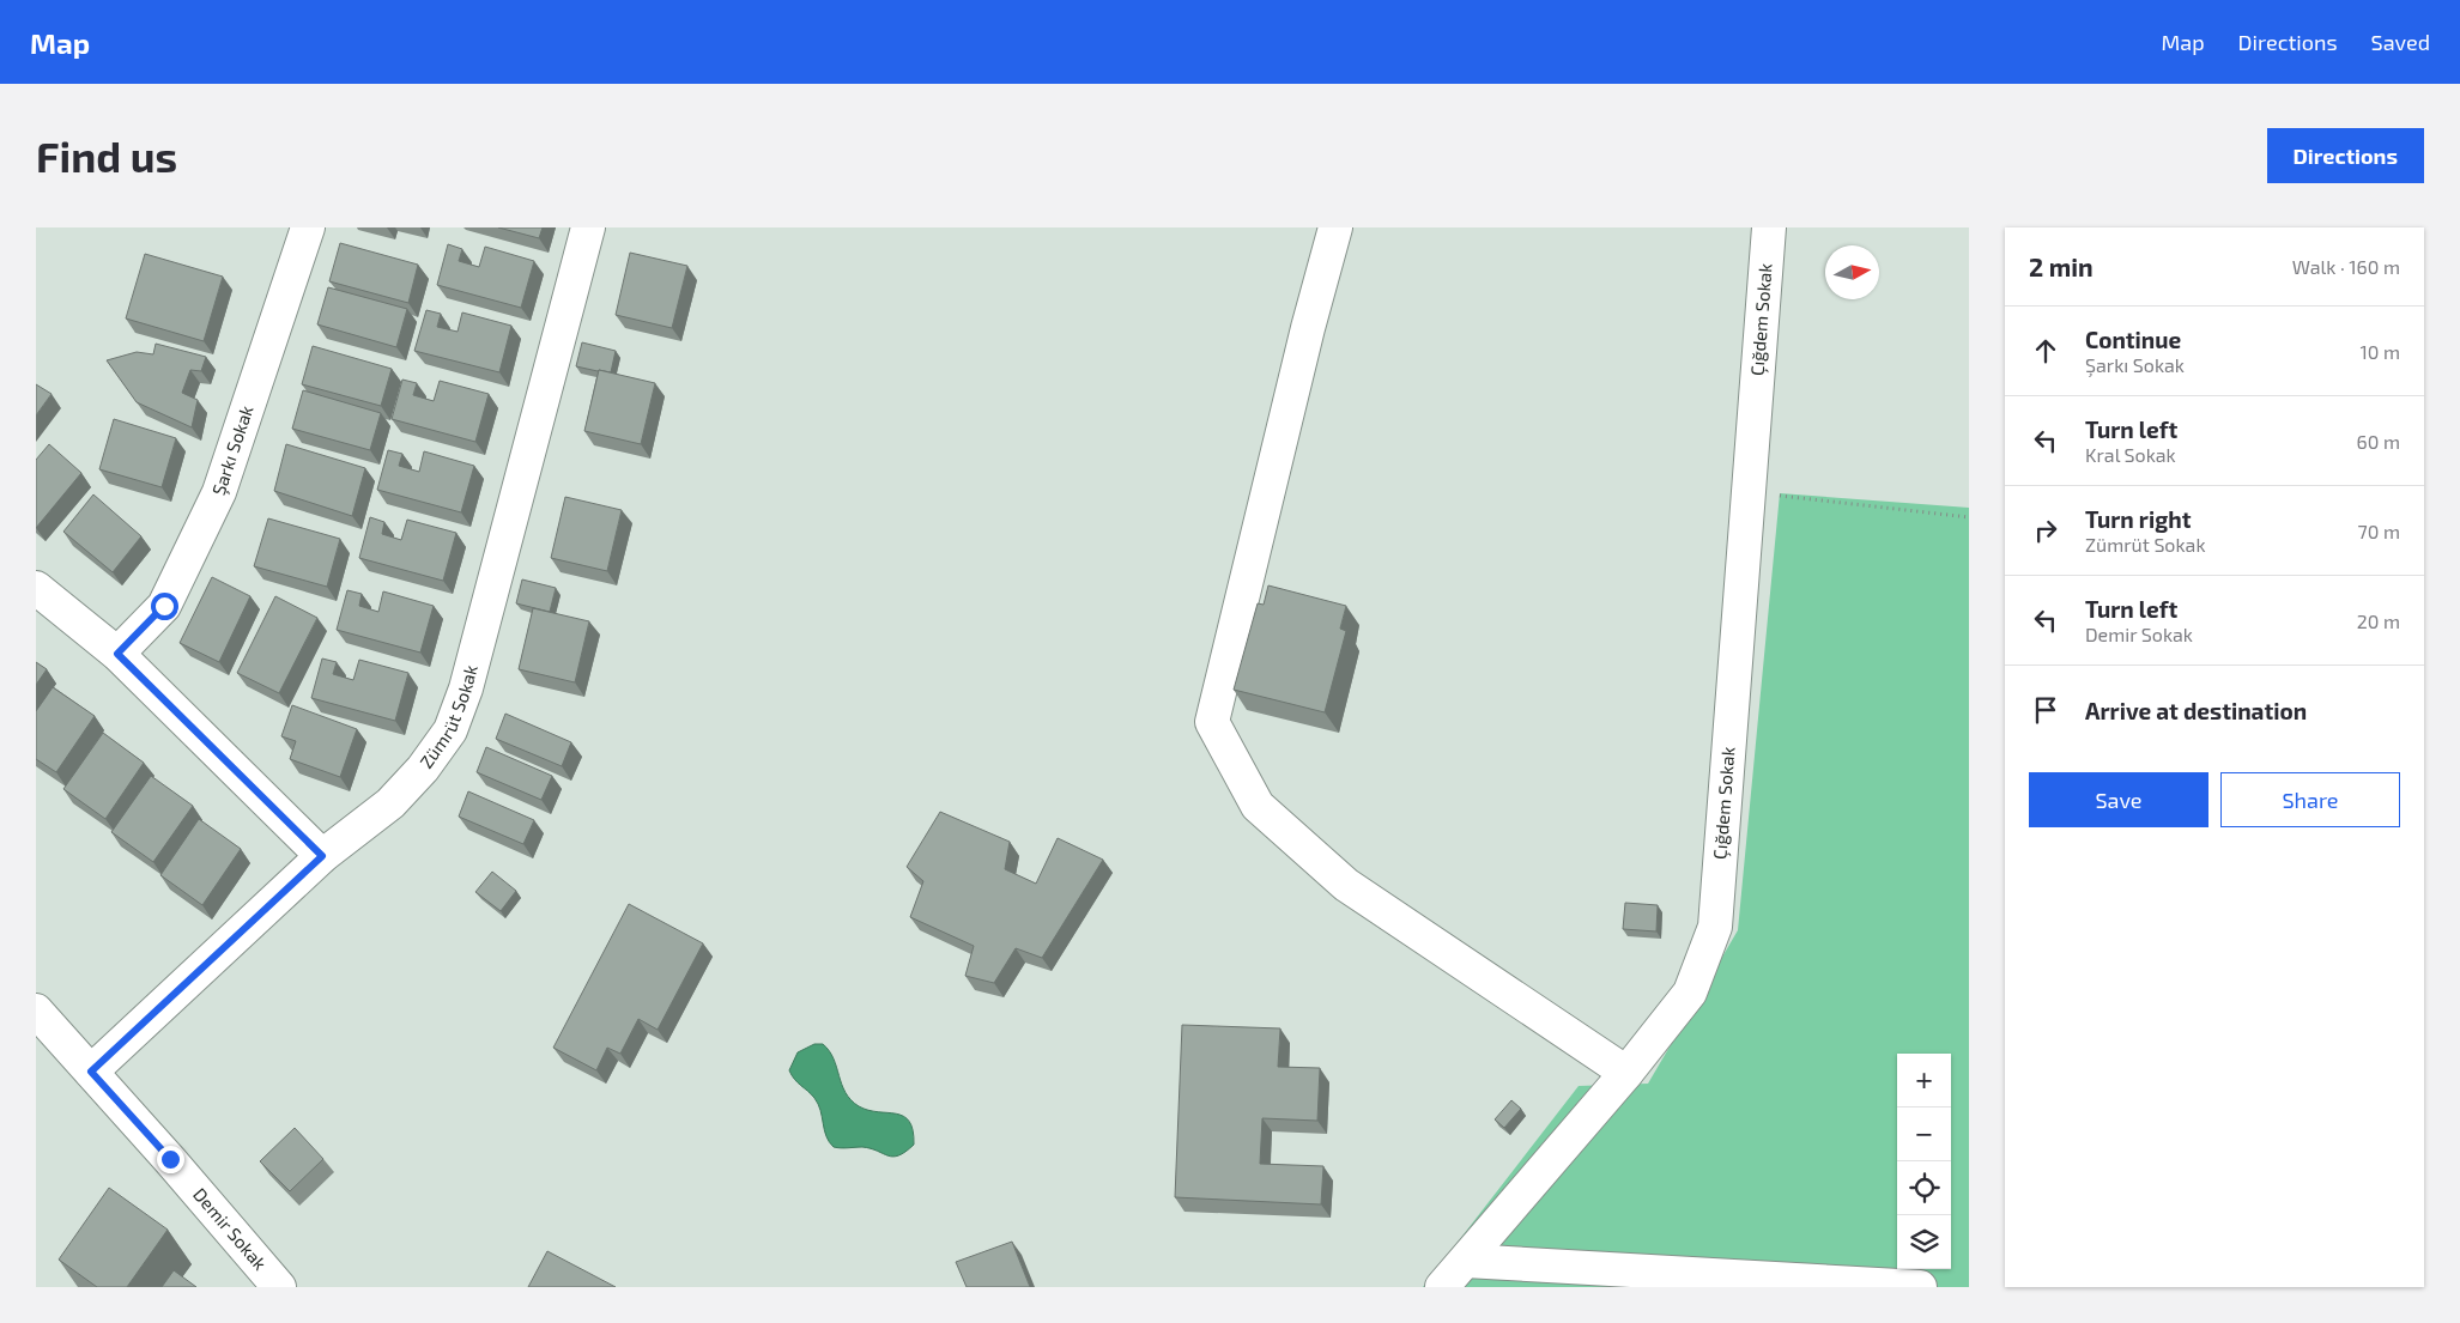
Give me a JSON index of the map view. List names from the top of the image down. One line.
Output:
{"streets":{"street":["Çığdem Sokak","Şarkı Sokak","Zümrüt Sokak","Demir Sokak"]},"crossings":[["Zümrüt Sokak","Demir Sokak"]],"north":"right","page":{"header":"Map","nav":["Map","Directions","Saved"],"buttons":["Directions",["Save","Share"]],"title":"Find us","heading":["2 min","Walk · 160 m"],"list":[["Continue","Şarkı Sokak","10 m"],["Turn left","Kral Sokak","60 m"],["Turn right","Zümrüt Sokak","70 m"],["Turn left","Demir Sokak","20 m"],"Arrive at destination"],"map_buttons":["+","−"]}}
